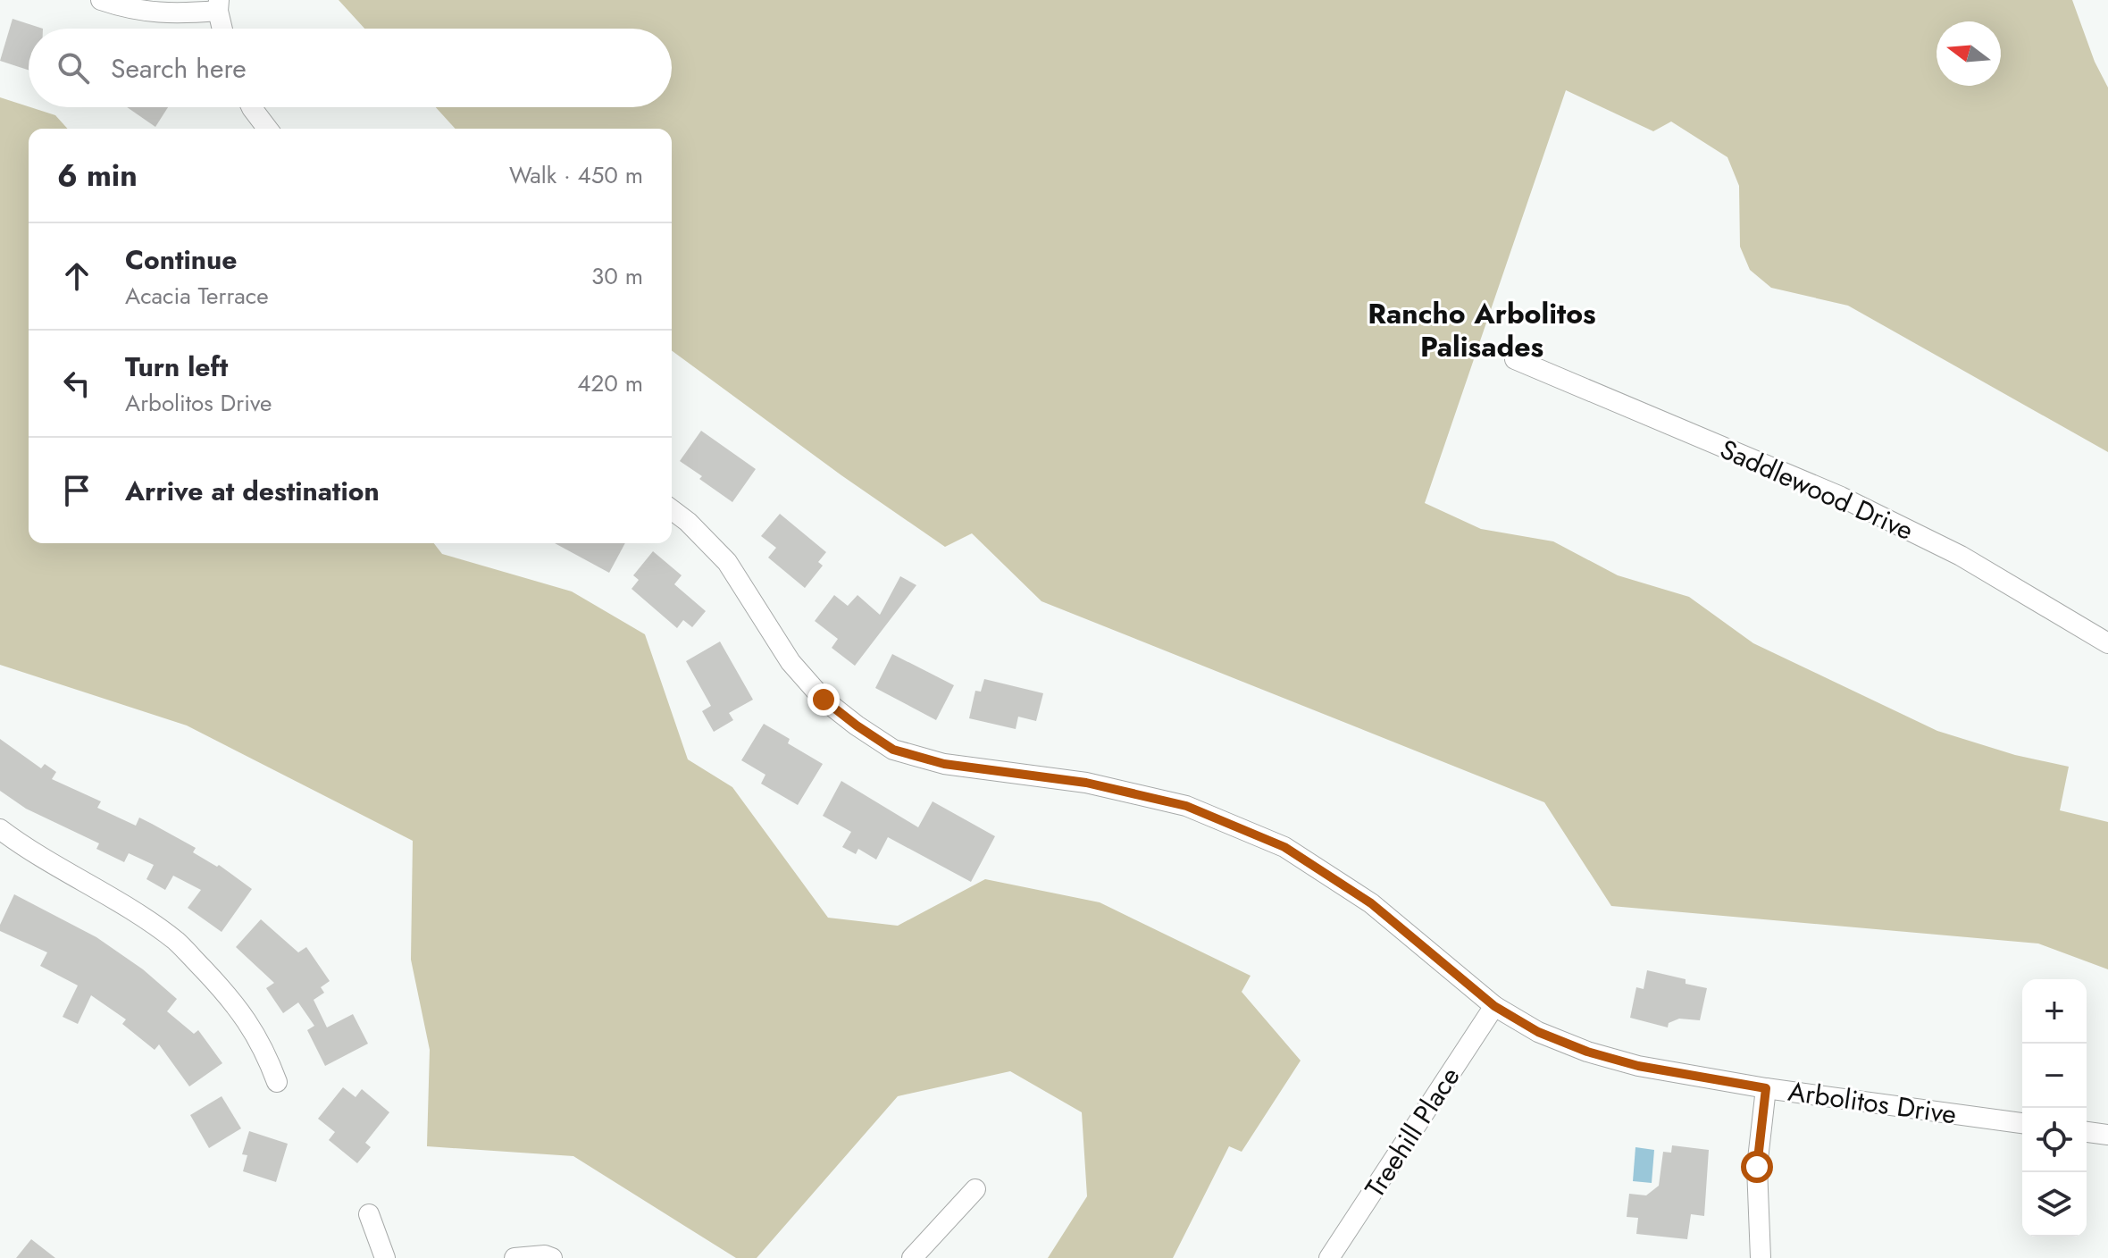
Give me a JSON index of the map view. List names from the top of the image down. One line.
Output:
{"streets":{"street":["Saddlewood Drive","Arbolitos Drive","Treehill Place"]},"crossings":[["Arbolitos Drive","Treehill Place"]],"districts":["Rancho Arbolitos Palisades"],"north":"left","page":{"search":"Search here","heading":["6 min","Walk · 450 m"],"list":[["Continue","Acacia Terrace","30 m"],["Turn left","Arbolitos Drive","420 m"],"Arrive at destination"],"map_buttons":["+","−"]}}
